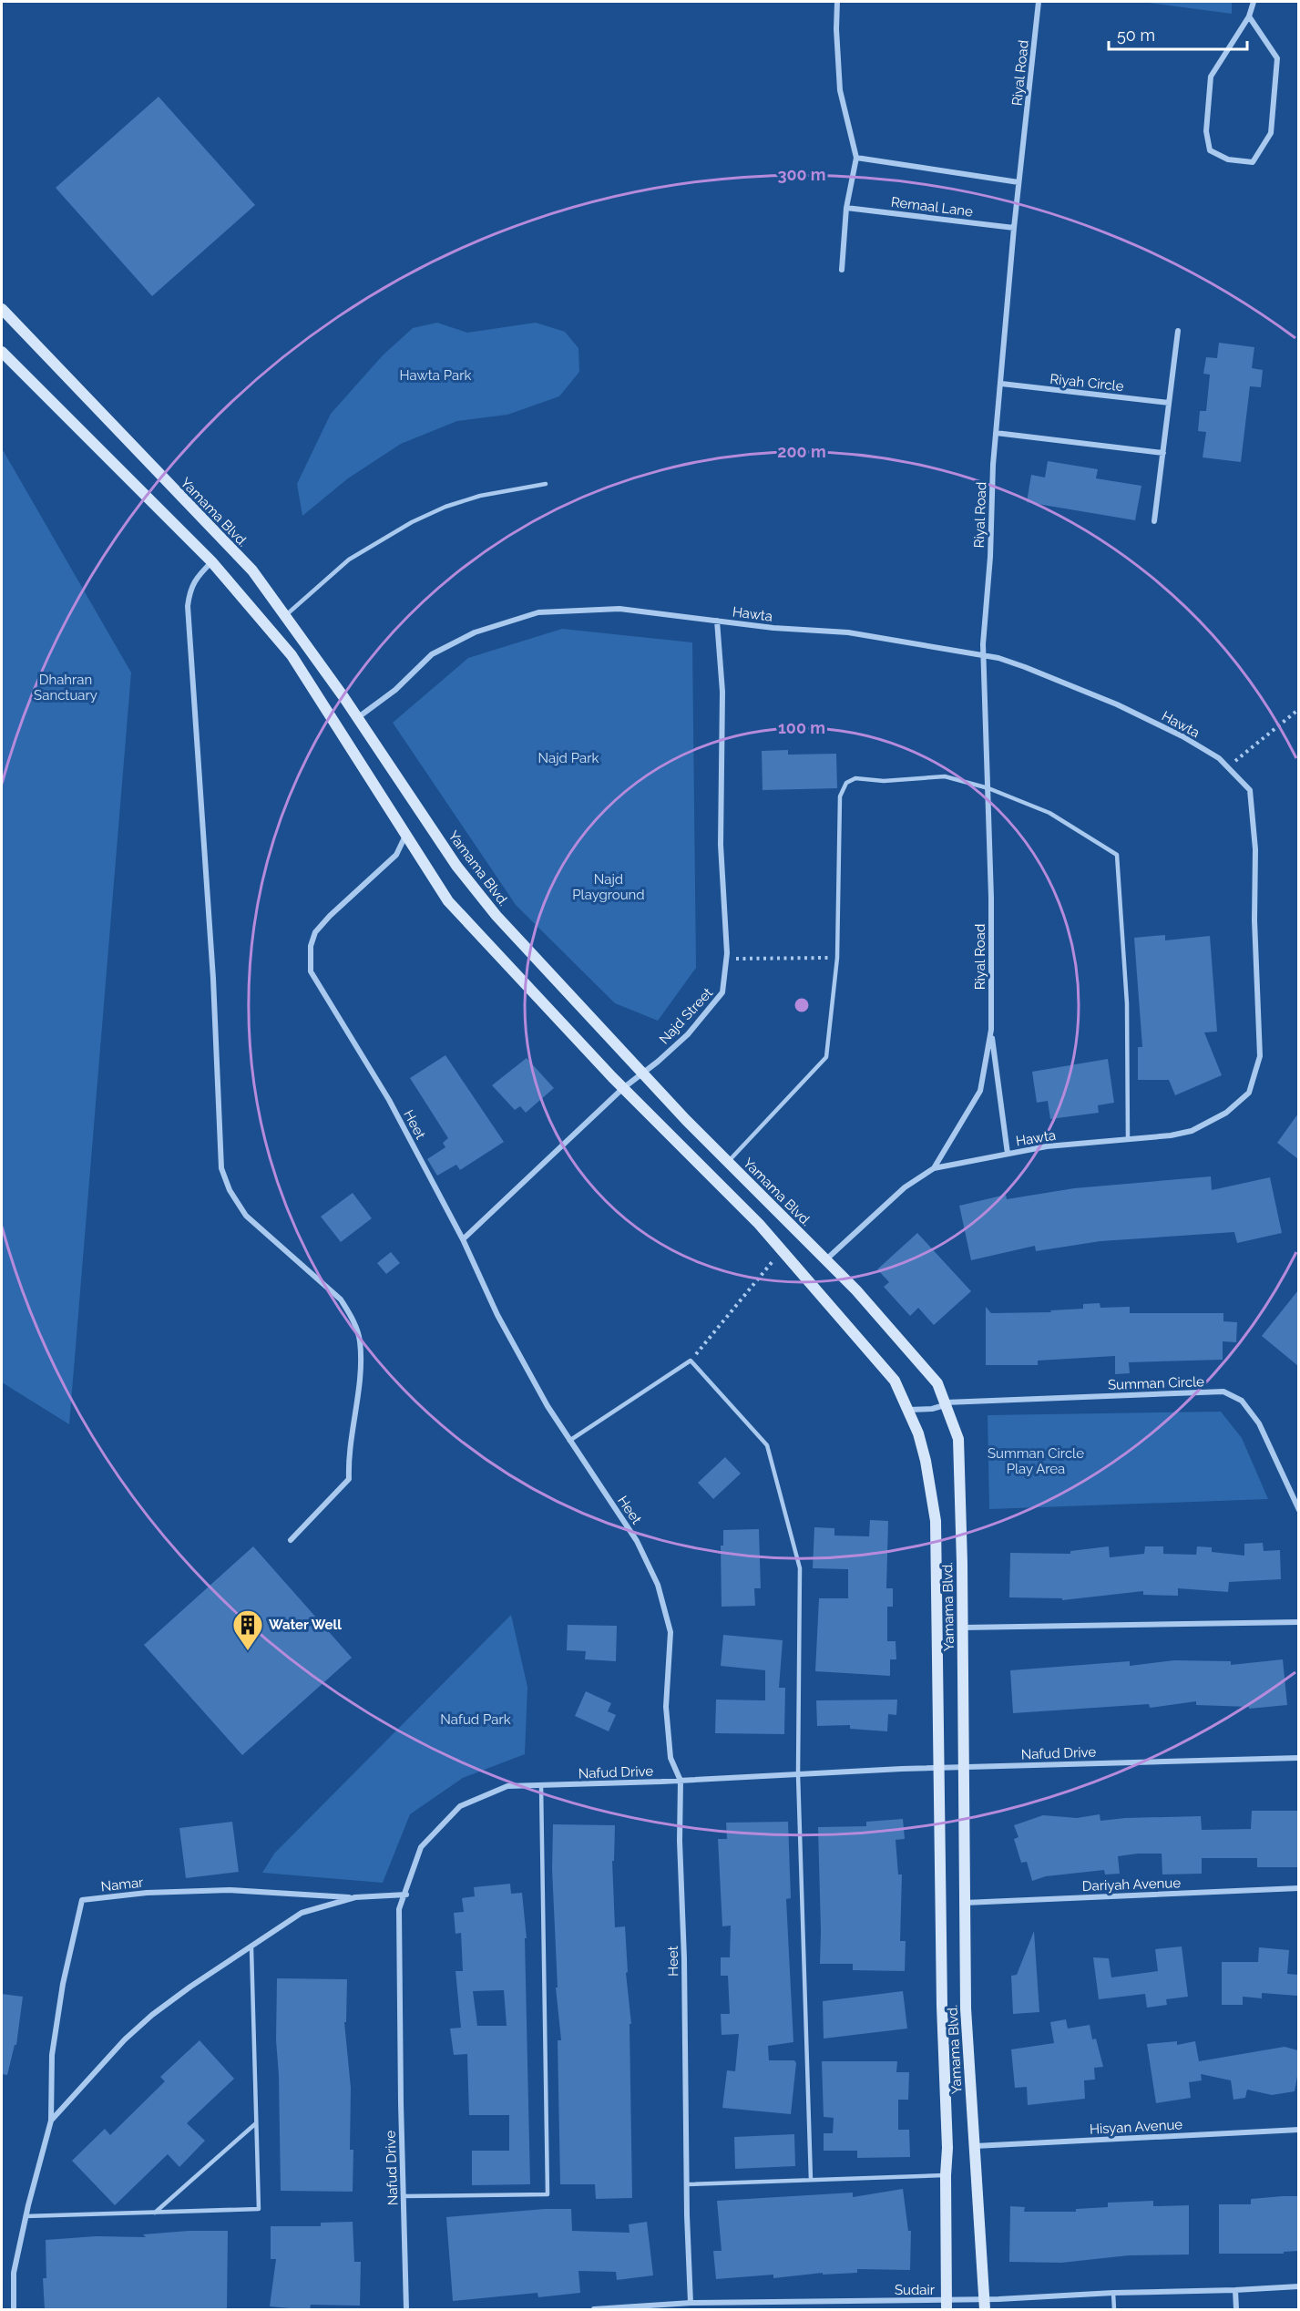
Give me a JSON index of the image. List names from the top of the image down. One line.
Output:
{"streets":{"main road":["Yamama Blvd."],"street":["Riyal Road","Remaal Lane","Riyah Circle","Hawta","Najd Street","Heet","Summan Circle","Nafud Drive","Namar","Dariyah Avenue","Hisyan Avenue","Sudair"]},"crossings":[["Riyal Road","Remaal Lane"],["Riyal Road","Riyah Circle"],["Riyal Road","Hawta"],["Yamama Blvd.","Hawta"],["Yamama Blvd.","Najd Street"],["Yamama Blvd.","Heet"],["Yamama Blvd.","Summan Circle"],["Yamama Blvd.","Nafud Drive"],["Yamama Blvd.","Dariyah Avenue"],["Yamama Blvd.","Hisyan Avenue"],["Yamama Blvd.","Sudair"],["Hawta","Najd Street"],["Najd Street","Heet"],["Heet","Nafud Drive"],["Heet","Sudair"],["Nafud Drive","Namar"]],"parks":["Hawta Park","Dhahran Sanctuary","Najd Park","Najd Playground","Summan Circle Play Area","Nafud Park"],"places":{"building":["Water Well"]},"scale_bar":"50 m","rings":["300 m","200 m","100 m"]}
